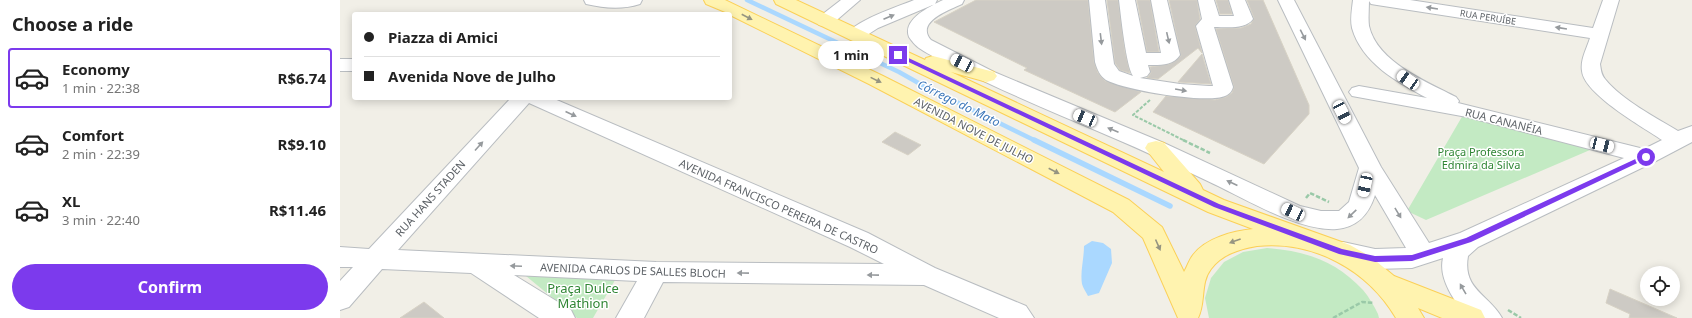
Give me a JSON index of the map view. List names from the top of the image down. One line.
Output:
{"streets":{"main road":["AVENIDA NOVE DE JULHO"],"street":["RUA PERUÍBE","RUA CANANÉIA","RUA HANS STADEN","AVENIDA FRANCISCO PEREIRA DE CASTRO","AVENIDA CARLOS DE SALLES BLOCH"]},"crossings":[["RUA HANS STADEN","AVENIDA CARLOS DE SALLES BLOCH"],["AVENIDA FRANCISCO PEREIRA DE CASTRO","AVENIDA CARLOS DE SALLES BLOCH"]],"one_way":["RUA PERUÍBE","RUA HANS STADEN","AVENIDA FRANCISCO PEREIRA DE CASTRO","AVENIDA CARLOS DE SALLES BLOCH"],"water":["Córrego do Mato"],"parks":["Praça Professora Edmira da Silva","Praça Dulce Mathion"],"page":{"heading":"Choose a ride","banner":["Piazza di Amici","Avenida Nove de Julho"],"bubble":"1 min","list":[{"name":"Economy","note":"1 min · 22:38","value":"R$6.74"},{"name":"Comfort","note":"2 min · 22:39","value":"R$9.10"},{"name":"XL","note":"3 min · 22:40","value":"R$11.46"}],"buttons":"Confirm"}}
